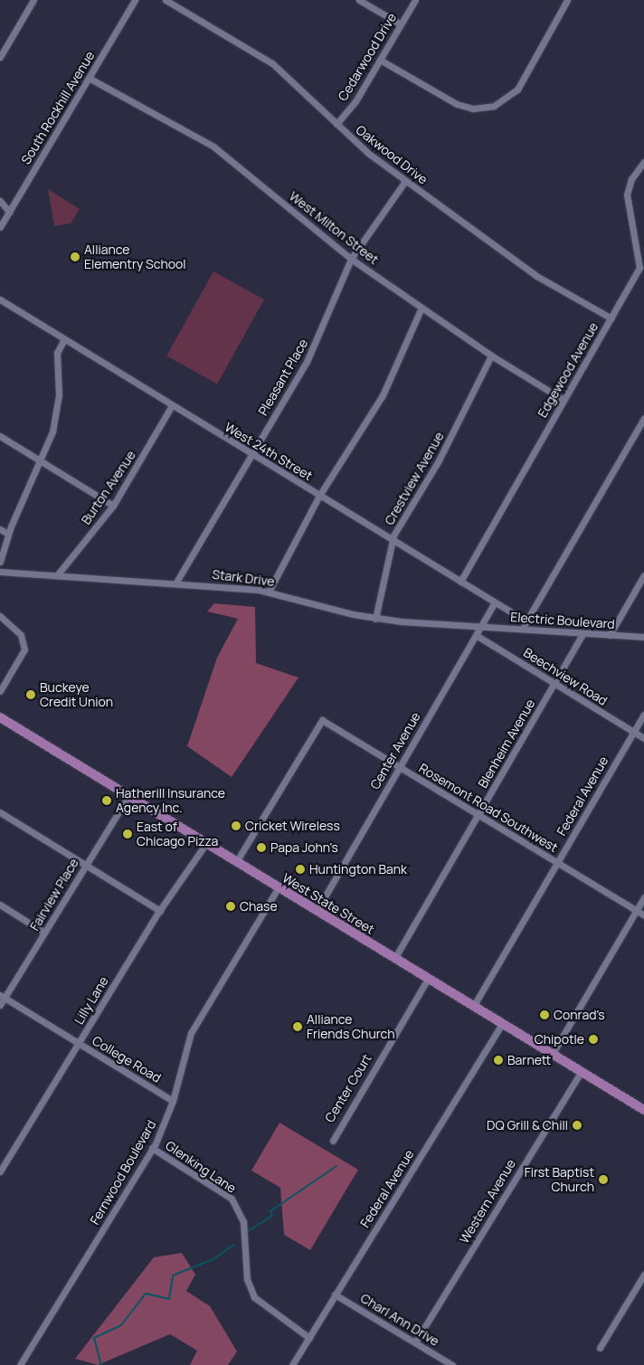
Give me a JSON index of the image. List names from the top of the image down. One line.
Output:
{"streets":{"highway":["West State Street"],"street":["Cedarwood Drive","South Rockhill Avenue","Oakwood Drive","West Milton Street","Edgewood Avenue","Pleasant Place","West 24th Street","Crestview Avenue","Burton Avenue","Stark Drive","Electric Boulevard","Beechview Road","Blenheim Avenue","Center Avenue","Federal Avenue","Rosemont Road Southwest","Fairview Place","Lilly Lane","College Road","Center Court","Glenking Lane","Fernwood Boulevard","Western Avenue","Charl Ann Drive"]},"crossings":[["Cedarwood Drive","Oakwood Drive"],["South Rockhill Avenue","West Milton Street"],["Oakwood Drive","Edgewood Avenue"],["Oakwood Drive","Pleasant Place"],["West Milton Street","Edgewood Avenue"],["West Milton Street","Pleasant Place"],["West Milton Street","Crestview Avenue"],["Edgewood Avenue","West 24th Street"],["Pleasant Place","West 24th Street"],["Pleasant Place","Stark Drive"],["West 24th Street","Crestview Avenue"],["West 24th Street","Burton Avenue"],["West 24th Street","Center Avenue"],["Crestview Avenue","Stark Drive"],["Burton Avenue","Stark Drive"],["Stark Drive","Electric Boulevard"],["Stark Drive","Center Avenue"],["Electric Boulevard","Blenheim Avenue"],["Electric Boulevard","Center Avenue"],["Beechview Road","Blenheim Avenue"],["Beechview Road","Center Avenue"],["Beechview Road","Federal Avenue"],["Blenheim Avenue","Rosemont Road Southwest"],["Blenheim Avenue","West State Street"],["Center Avenue","Rosemont Road Southwest"],["Center Avenue","West State Street"],["Federal Avenue","Rosemont Road Southwest"],["Federal Avenue","West State Street"],["Federal Avenue","Glenking Lane"],["Federal Avenue","Charl Ann Drive"],["Rosemont Road Southwest","West State Street"],["Fairview Place","West State Street"],["Fairview Place","College Road"],["West State Street","Lilly Lane"],["West State Street","Center Court"],["West State Street","Fernwood Boulevard"],["West State Street","Western Avenue"],["Lilly Lane","College Road"],["College Road","Fernwood Boulevard"],["Glenking Lane","Fernwood Boulevard"],["Western Avenue","Charl Ann Drive"]],"places":["Alliance Elementry School","Buckeye Credit Union","Hatherill Insurance Agency Inc.","Cricket Wireless","East of Chicago Pizza","Papa John's","Huntington Bank","Chase","Conrad's","Alliance Friends Church","Chipotle","Barnett","DQ Grill & Chill","First Baptist Church"]}
